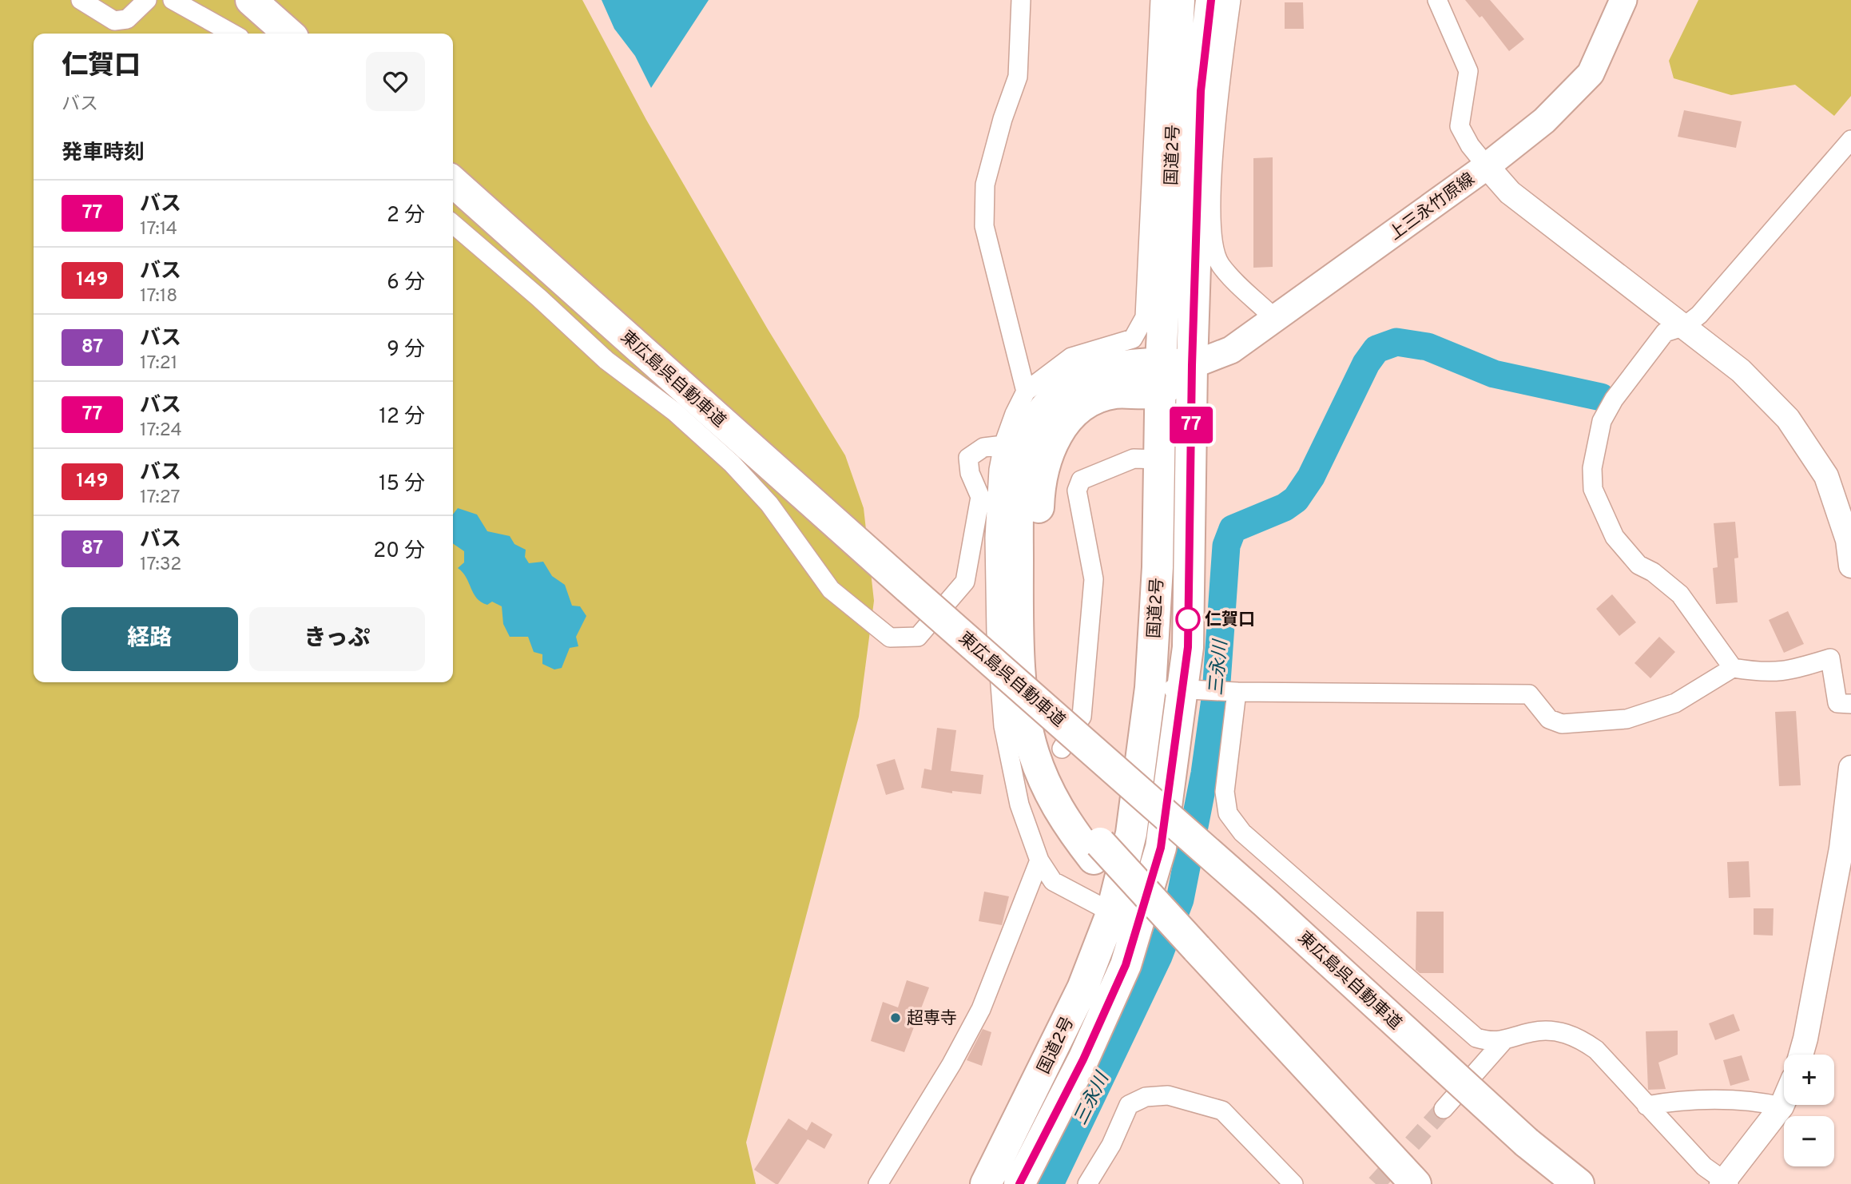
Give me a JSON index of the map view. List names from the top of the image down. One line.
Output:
{"streets":{"highway":["国道2号","東広島呉自動車道"],"main road":["上三永竹原線"]},"crossings":[["国道2号","上三永竹原線"]],"water":["三永川"],"places":["仁賀口","超専寺"],"lines":["bus line 77"],"page":{"on_map":"77","heading":[["仁賀口","バス"],"発車時刻"],"list":[{"mark":"77","name":"バス","note":"17:14","value":"2 分"},{"mark":"149","name":"バス","note":"17:18","value":"6 分"},{"mark":"87","name":"バス","note":"17:21","value":"9 分"},{"mark":"77","name":"バス","note":"17:24","value":"12 分"},{"mark":"149","name":"バス","note":"17:27","value":"15 分"},{"mark":"87","name":"バス","note":"17:32","value":"20 分"}],"buttons":["経路","きっぷ"],"map_buttons":["+","−"]}}
